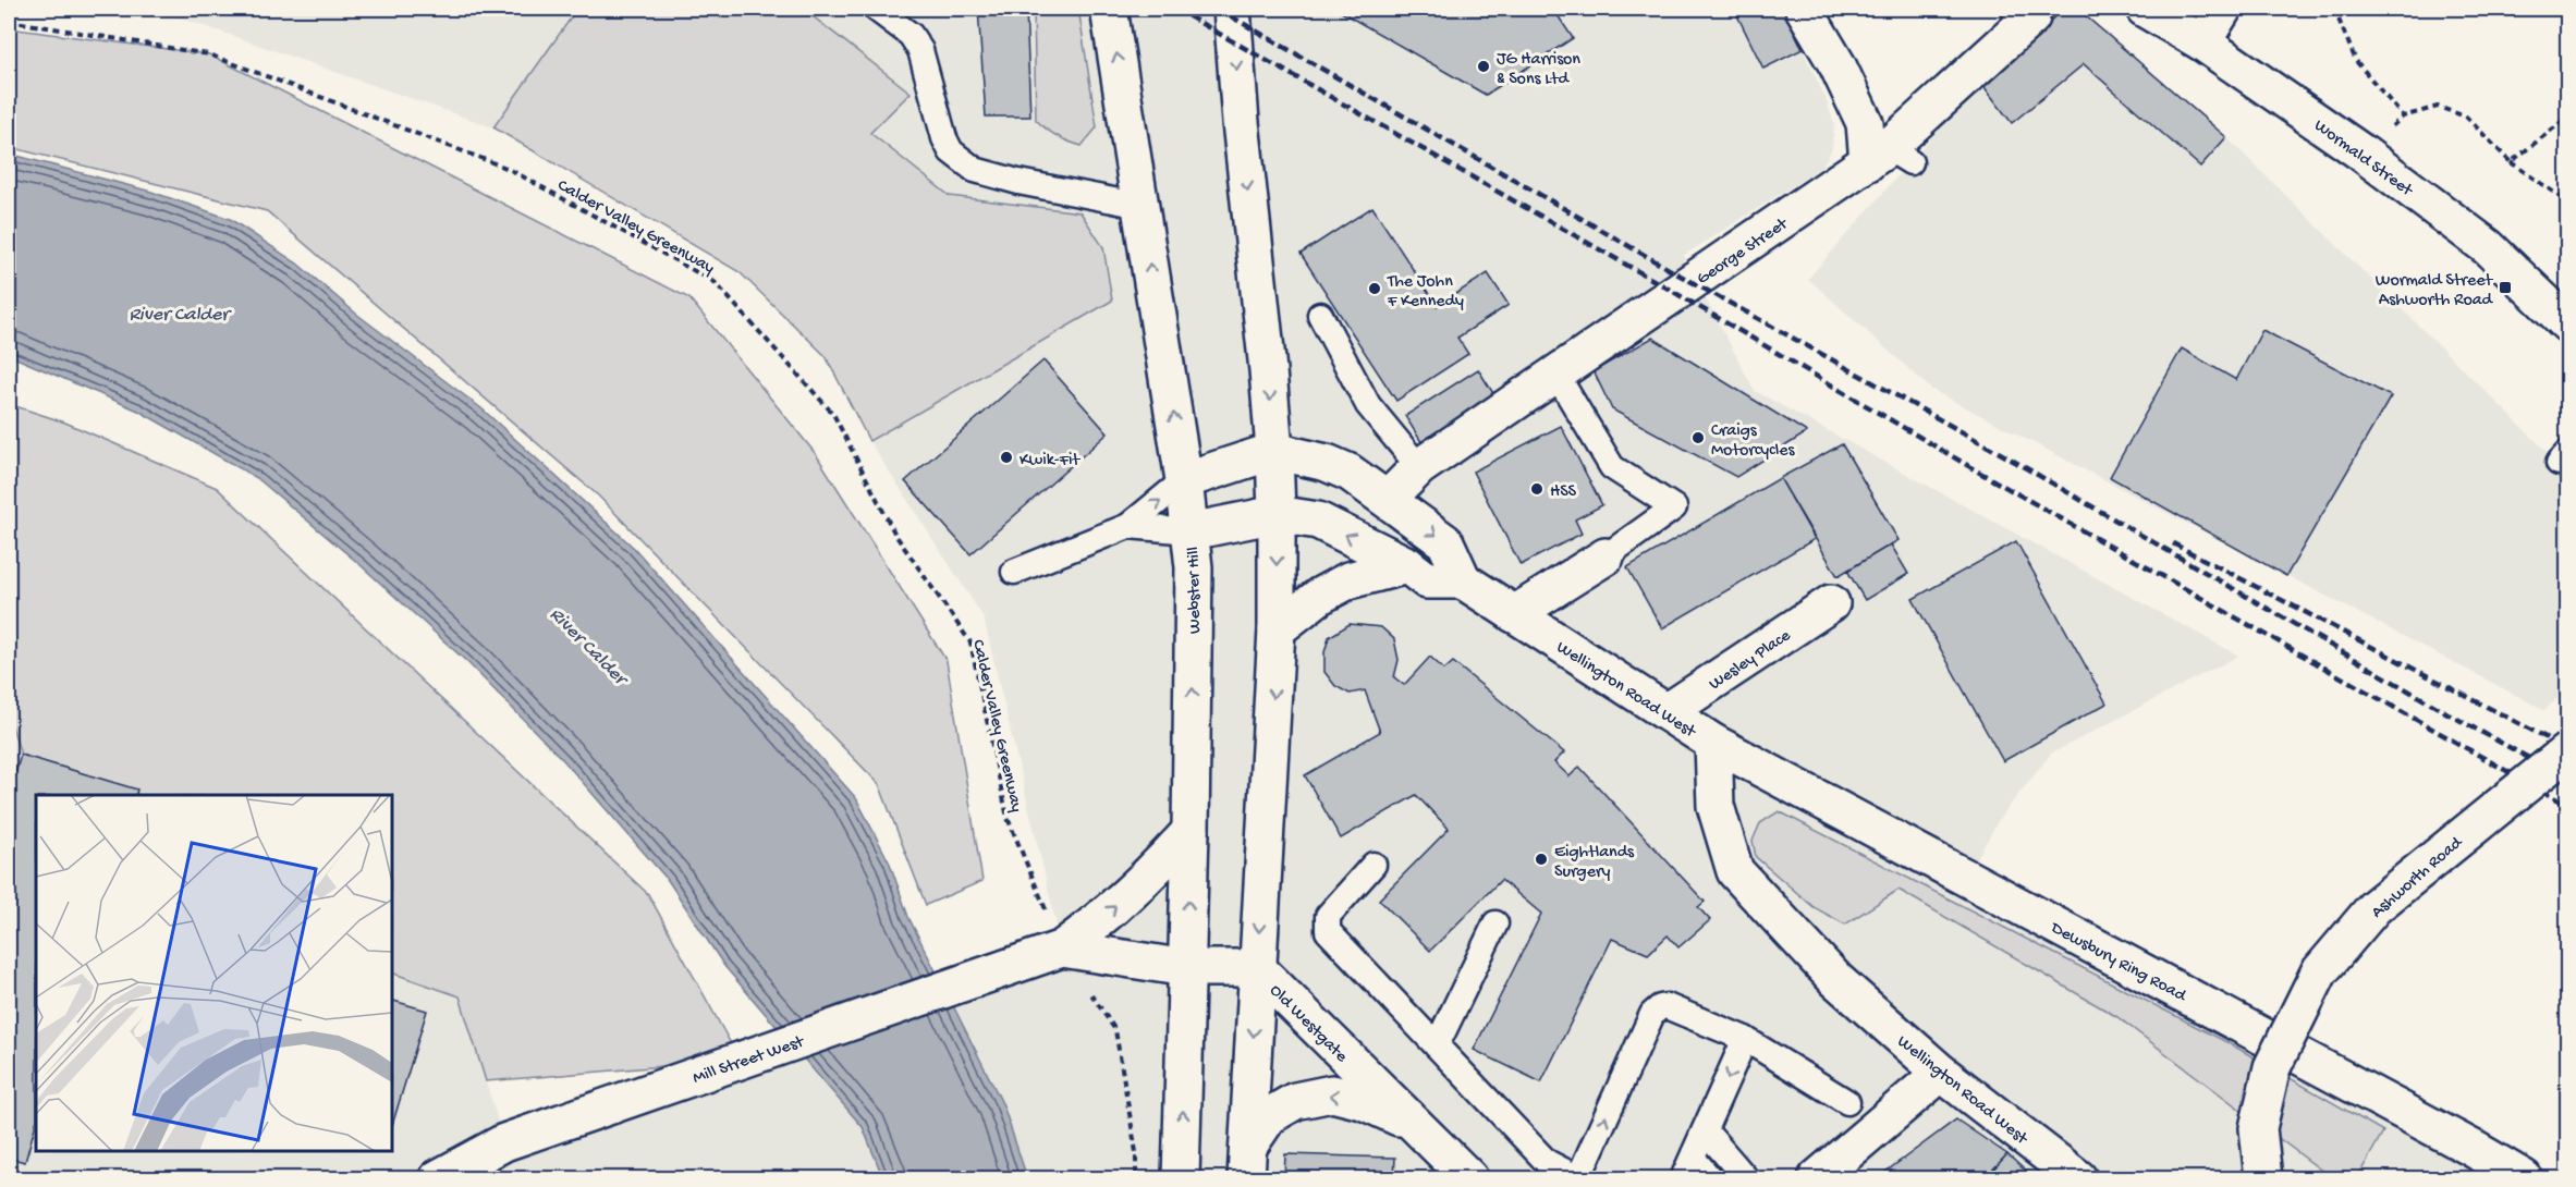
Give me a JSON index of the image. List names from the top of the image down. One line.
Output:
{"streets":{"main road":["Wormald Street","George Street","Webster Hill","Wesley Place","Wellington Road West","Ashworth Road","Dewsbury Ring Road","Old Westgate","Mill Street West"],"path":["Calder Valley Greenway"]},"crossings":[["Calder Valley Greenway","Mill Street West"],["Webster Hill","Old Westgate"],["Webster Hill","Mill Street West"],["Wesley Place","Wellington Road West"],["Wellington Road West","Dewsbury Ring Road"],["Old Westgate","Mill Street West"]],"water":["River Calder"],"places":{"other":["JG Harrison & Sons Ltd","The John F Kennedy","Craigs Motorcycles","Kwik-Fit","HSS","Eightlands Surgery"],"transit":["Wormald Street Ashworth Road"]}}
